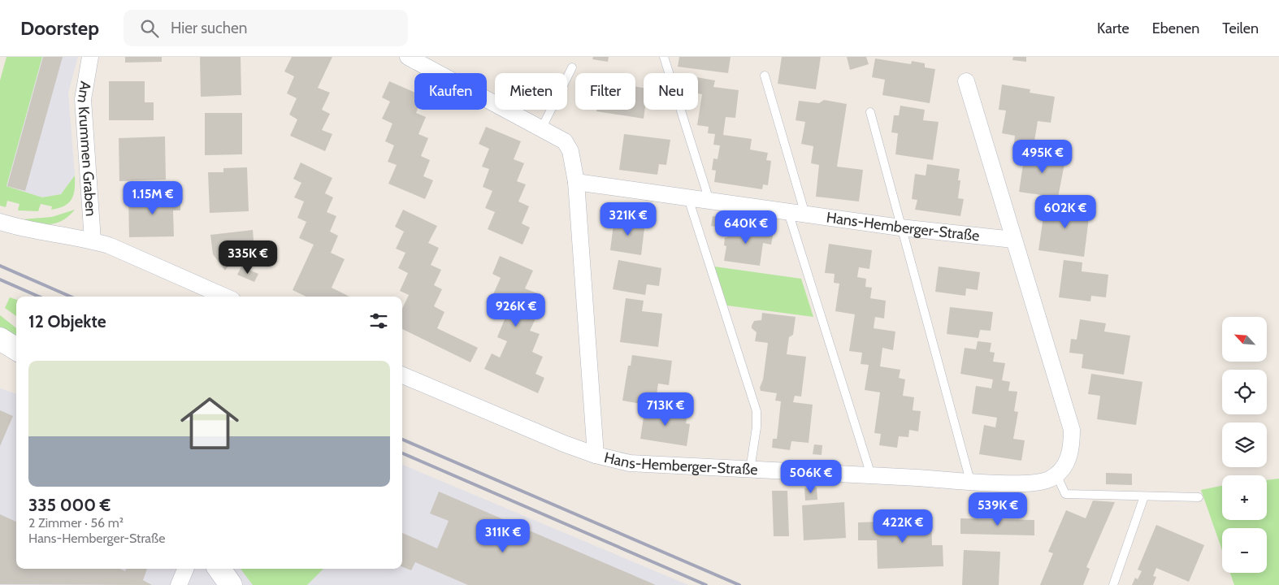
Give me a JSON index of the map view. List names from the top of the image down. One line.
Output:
{"streets":{"street":["Am Krummen Graben","Hans-Hemberger-Straße"]},"north":"top left","page":{"header":"Doorstep","search":"Hier suchen","nav":["Karte","Ebenen","Teilen"],"chip":["Kaufen","Mieten","Filter","Neu"],"price":["495K €","1.15M €","602K €","321K €","640K €","335K €","926K €","713K €","506K €","539K €","422K €","311K €"],"heading":"12 Objekte","map_buttons":["+","−"],"list":[{"name":"335 000 €","note":"2 Zimmer · 56 m² · Hans-Hemberger-Straße"}]}}
